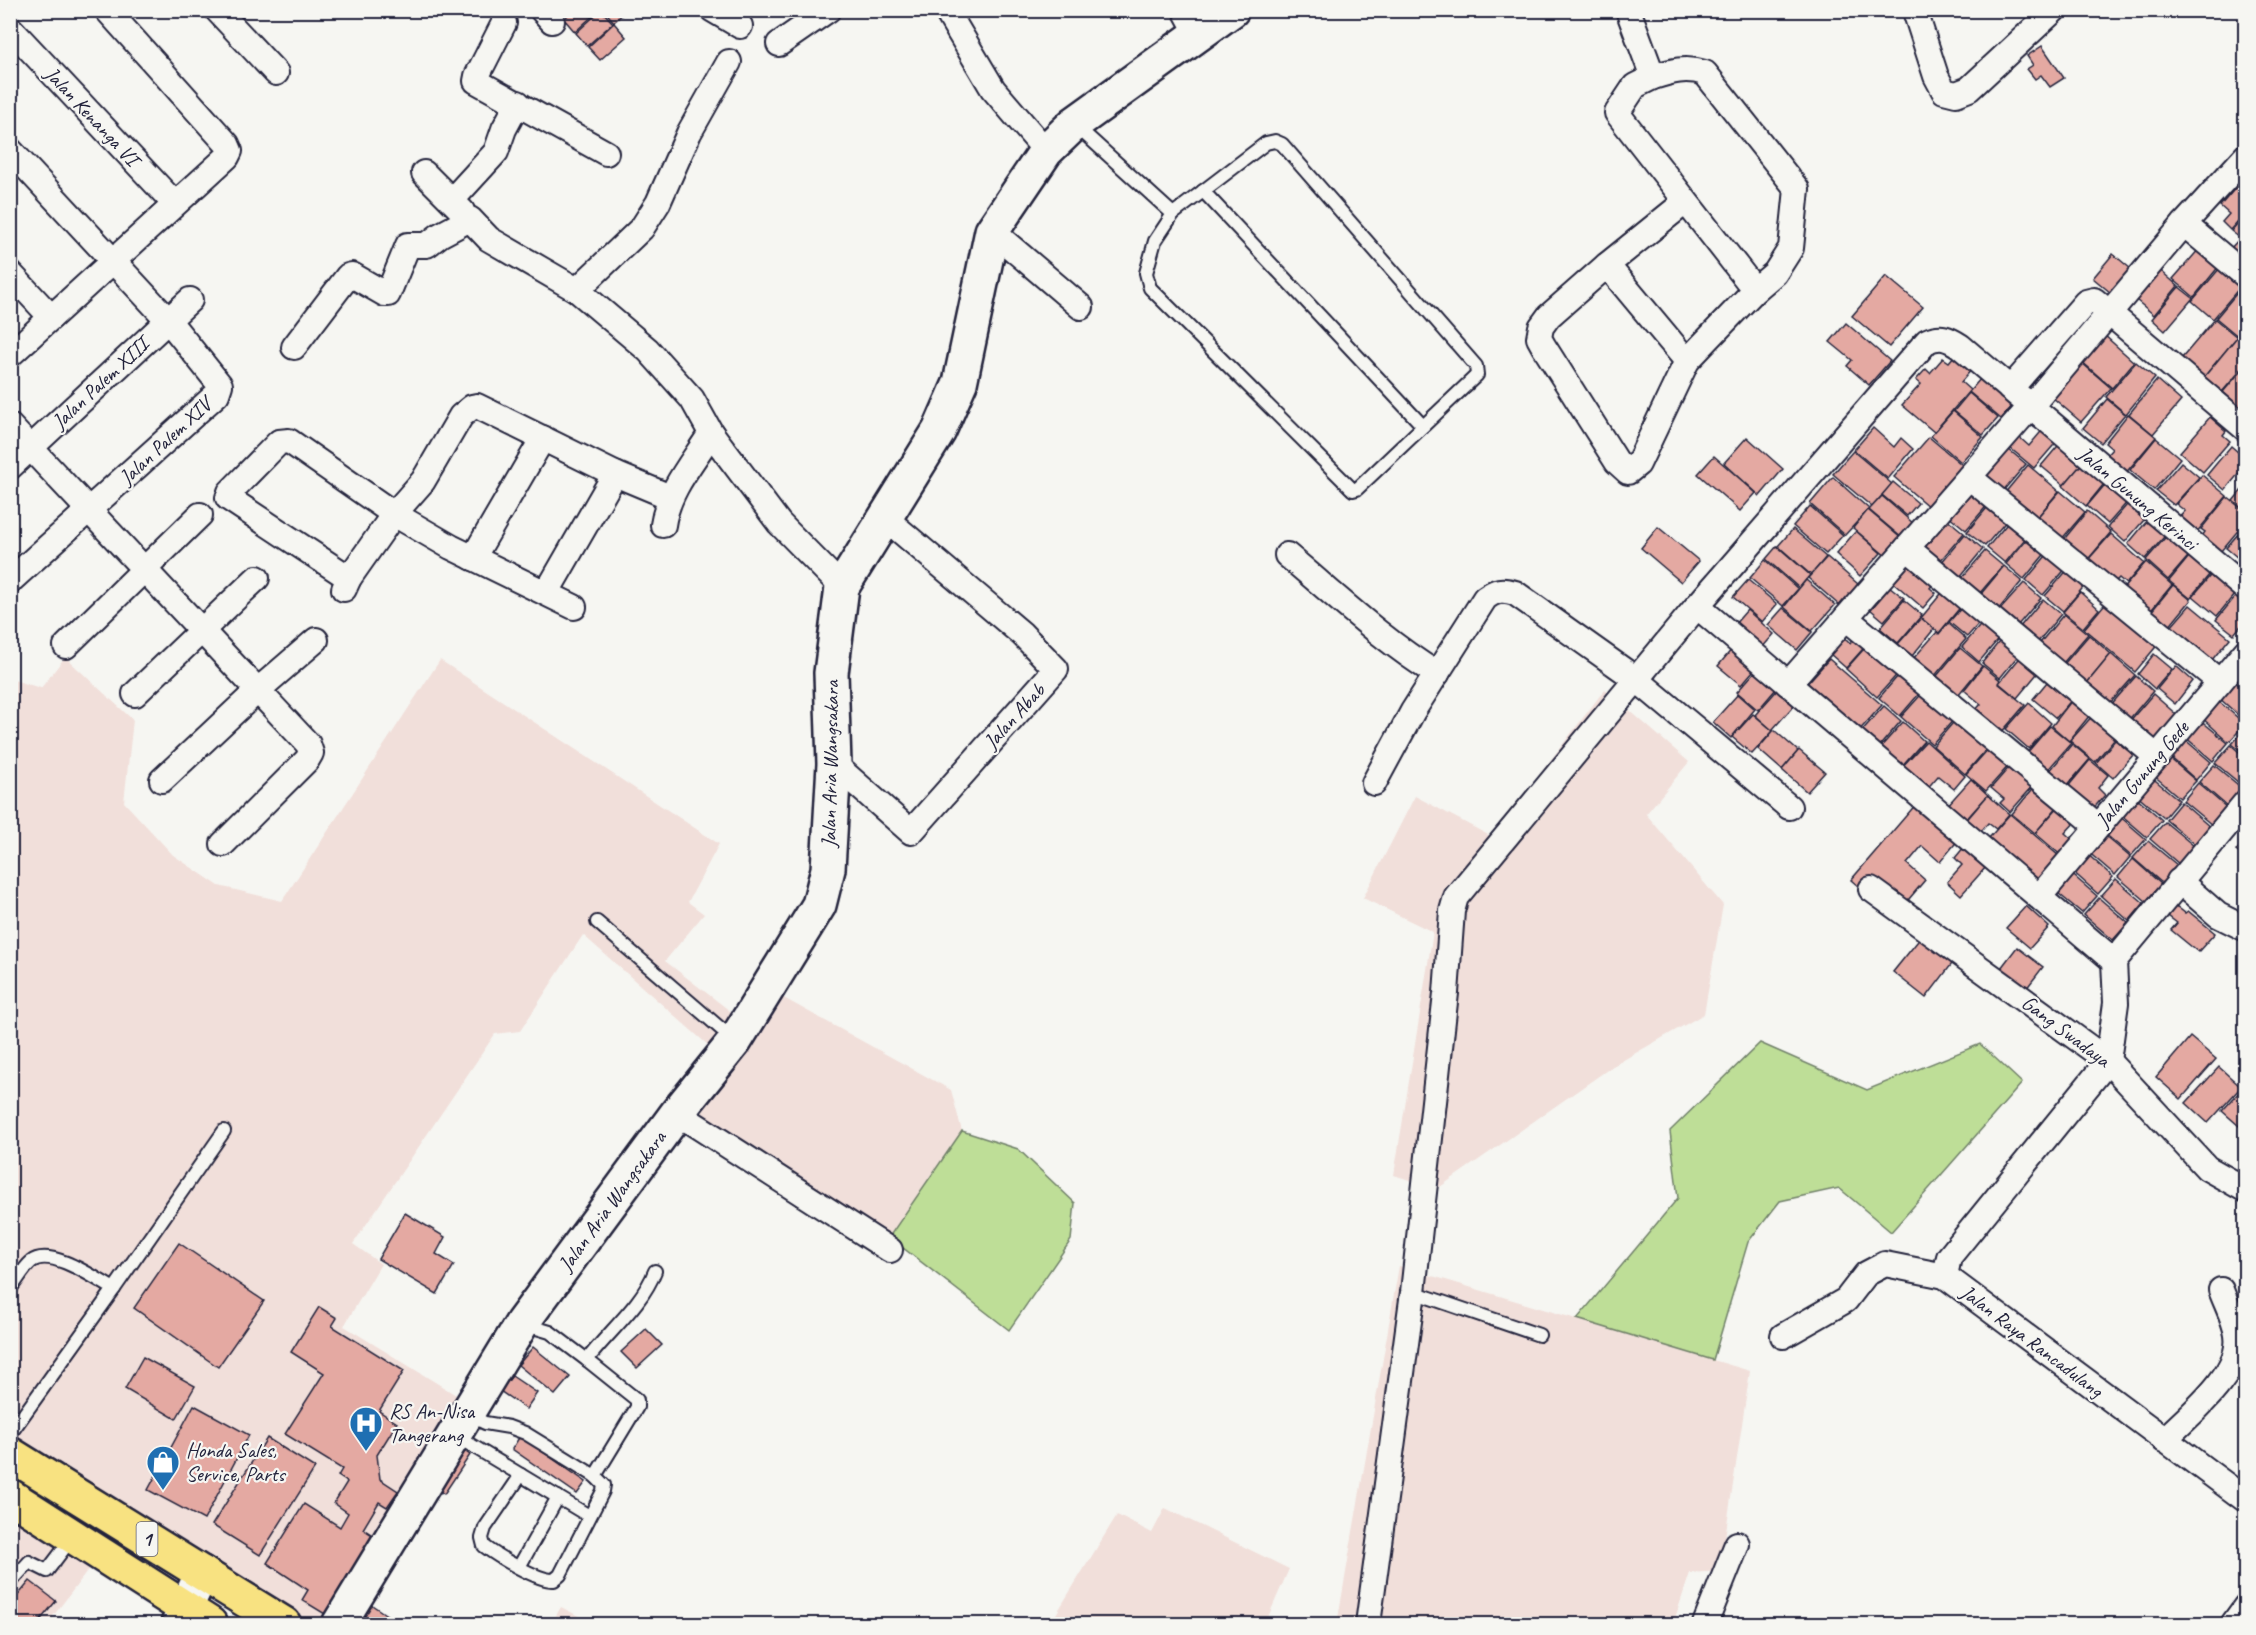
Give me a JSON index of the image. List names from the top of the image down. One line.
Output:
{"streets":{"highway":["1"],"street":["Jalan Kenanga VI","Jalan Palem XIII","Jalan Palem XIV","Jalan Gunung Kerinci","Jalan Abab","Jalan Aria Wangsakara","Jalan Gunung Gede","Gang Swadaya","Jalan Raya Rancadulang"]},"crossings":[["Jalan Palem XIII","Jalan Palem XIV"],["Jalan Abab","Jalan Aria Wangsakara"],["Gang Swadaya","Jalan Raya Rancadulang"]],"places":{"hospital":["RS An-Nisa Tangerang"],"shop":["Honda Sales, Service, Parts"]}}
